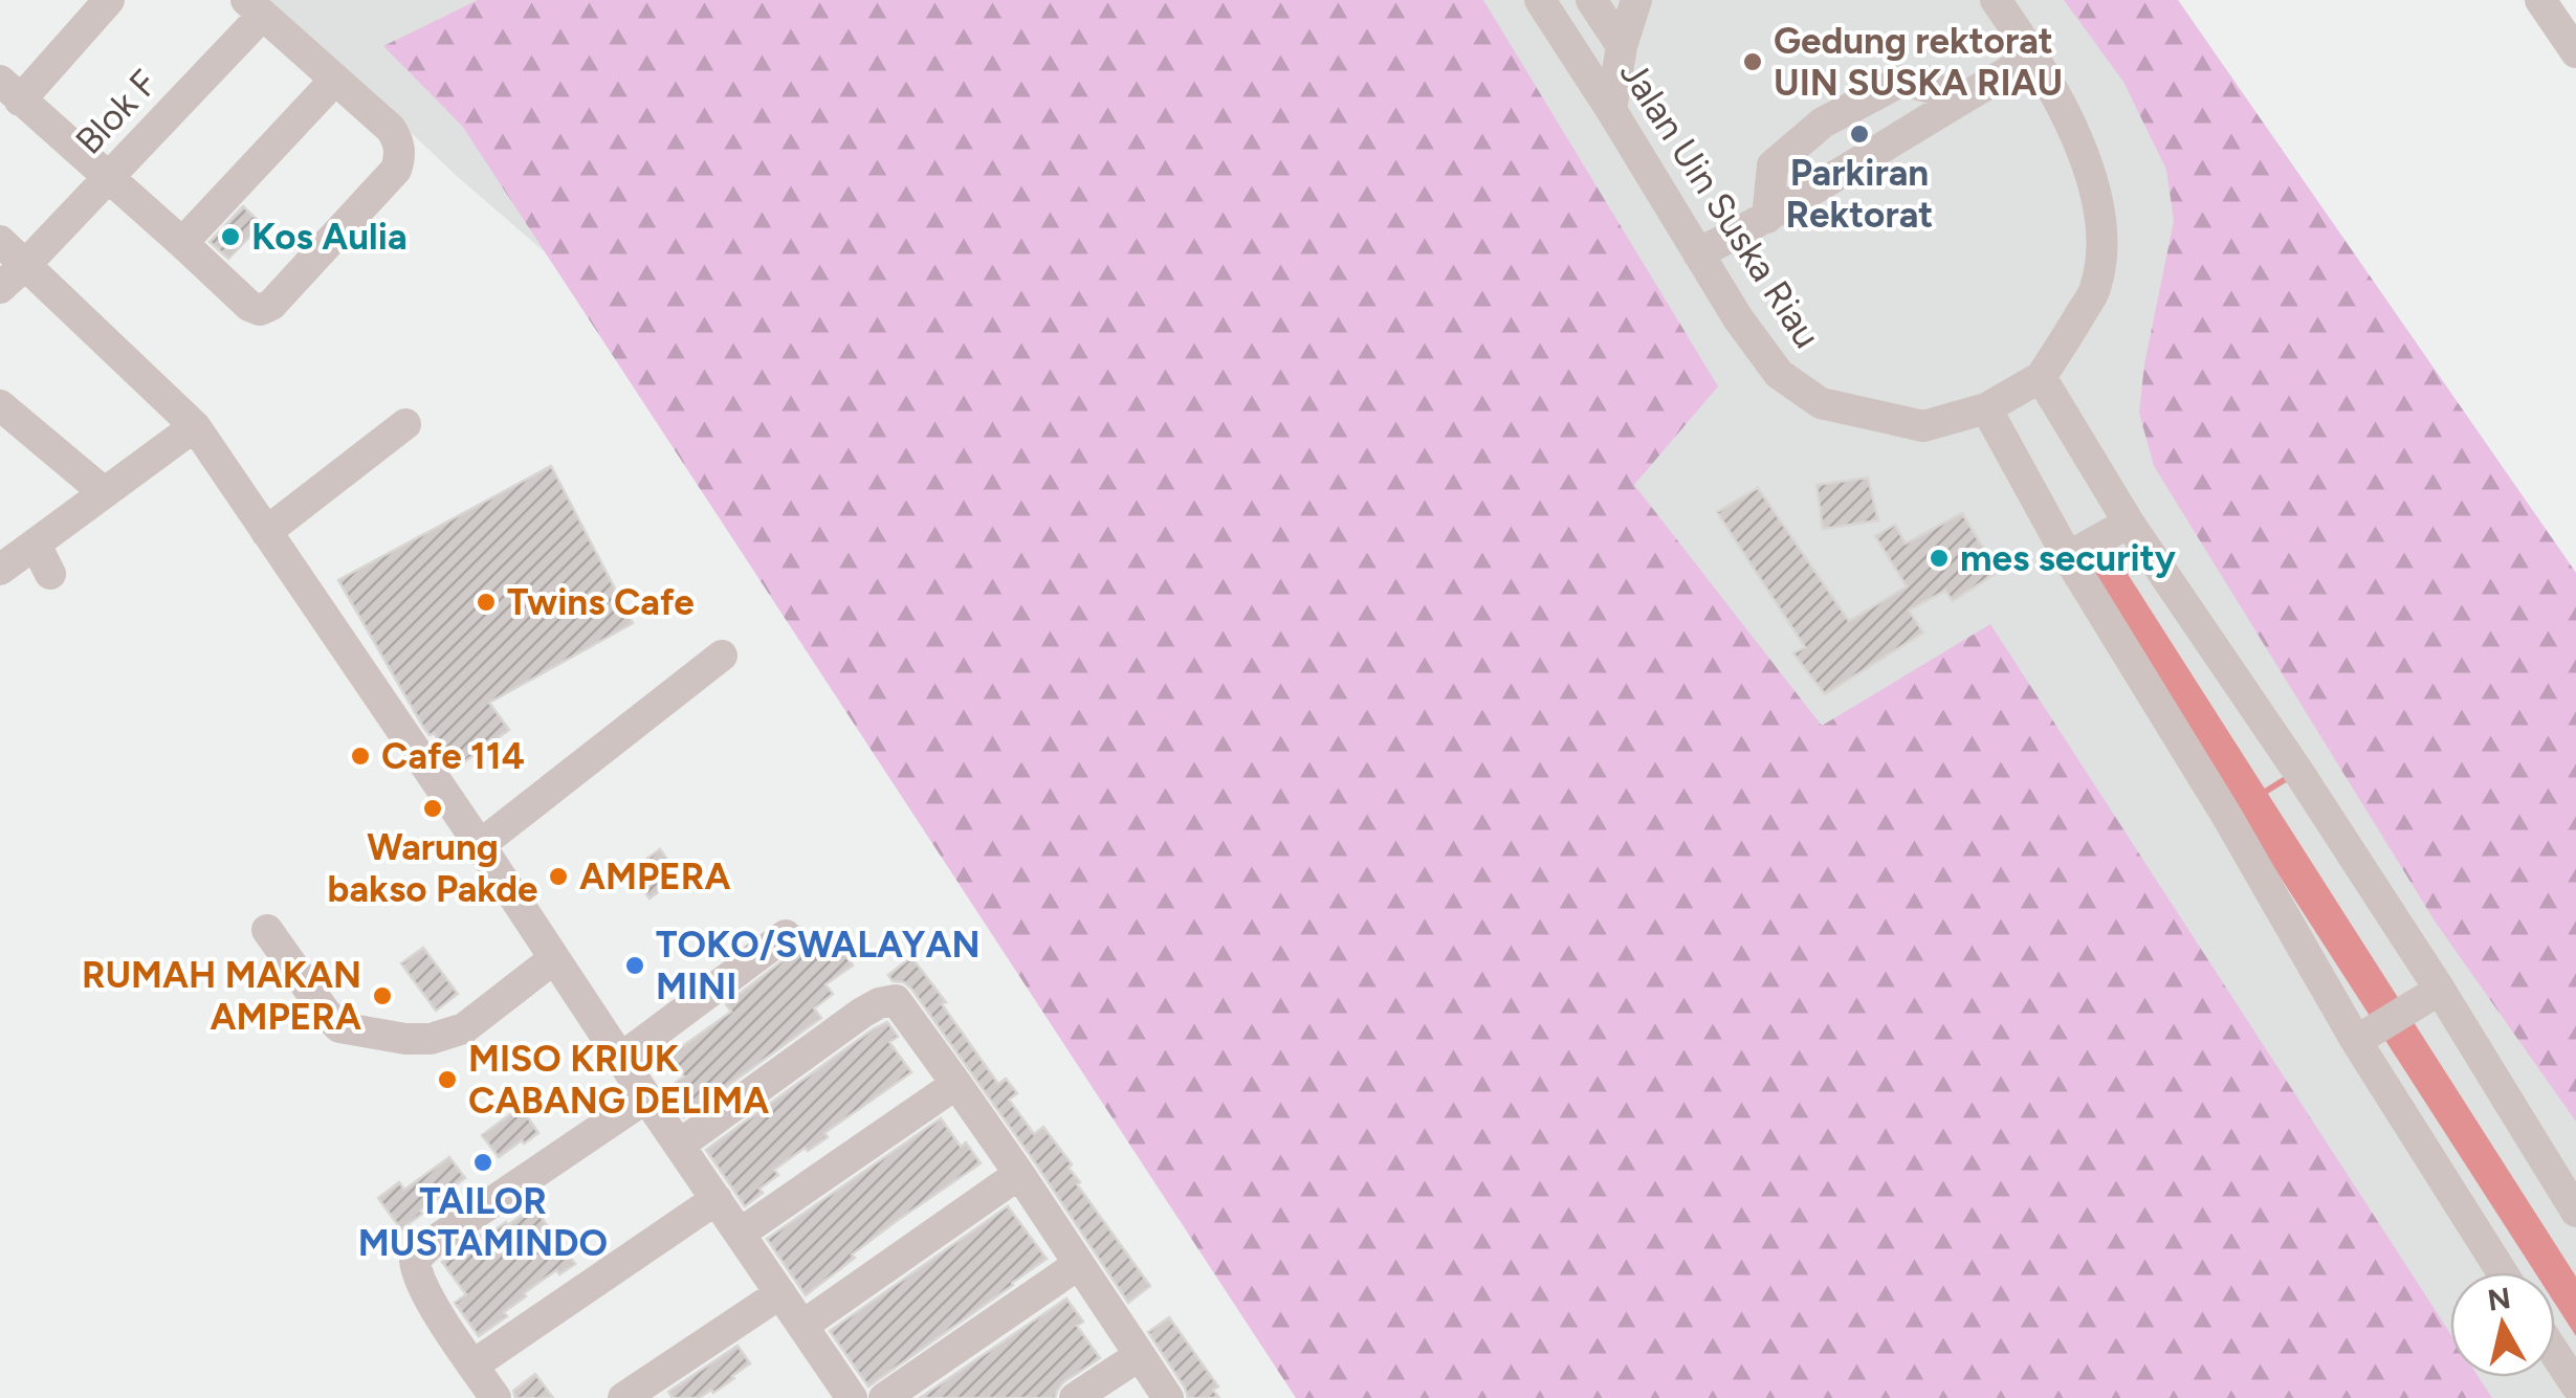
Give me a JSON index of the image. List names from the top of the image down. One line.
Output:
{"streets":{"street":["Blok F","Jalan Uin Suska Riau"]},"places":["Gedung rektorat UIN SUSKA RIAU","Parkiran Rektorat","Kos Aulia","mes security","Twins Cafe","Cafe 114","Warung bakso Pakde","AMPERA","TOKO/SWALAYAN MINI","RUMAH MAKAN AMPERA","MISO KRIUK CABANG DELIMA","TAILOR MUSTAMINDO"],"north":"top"}
